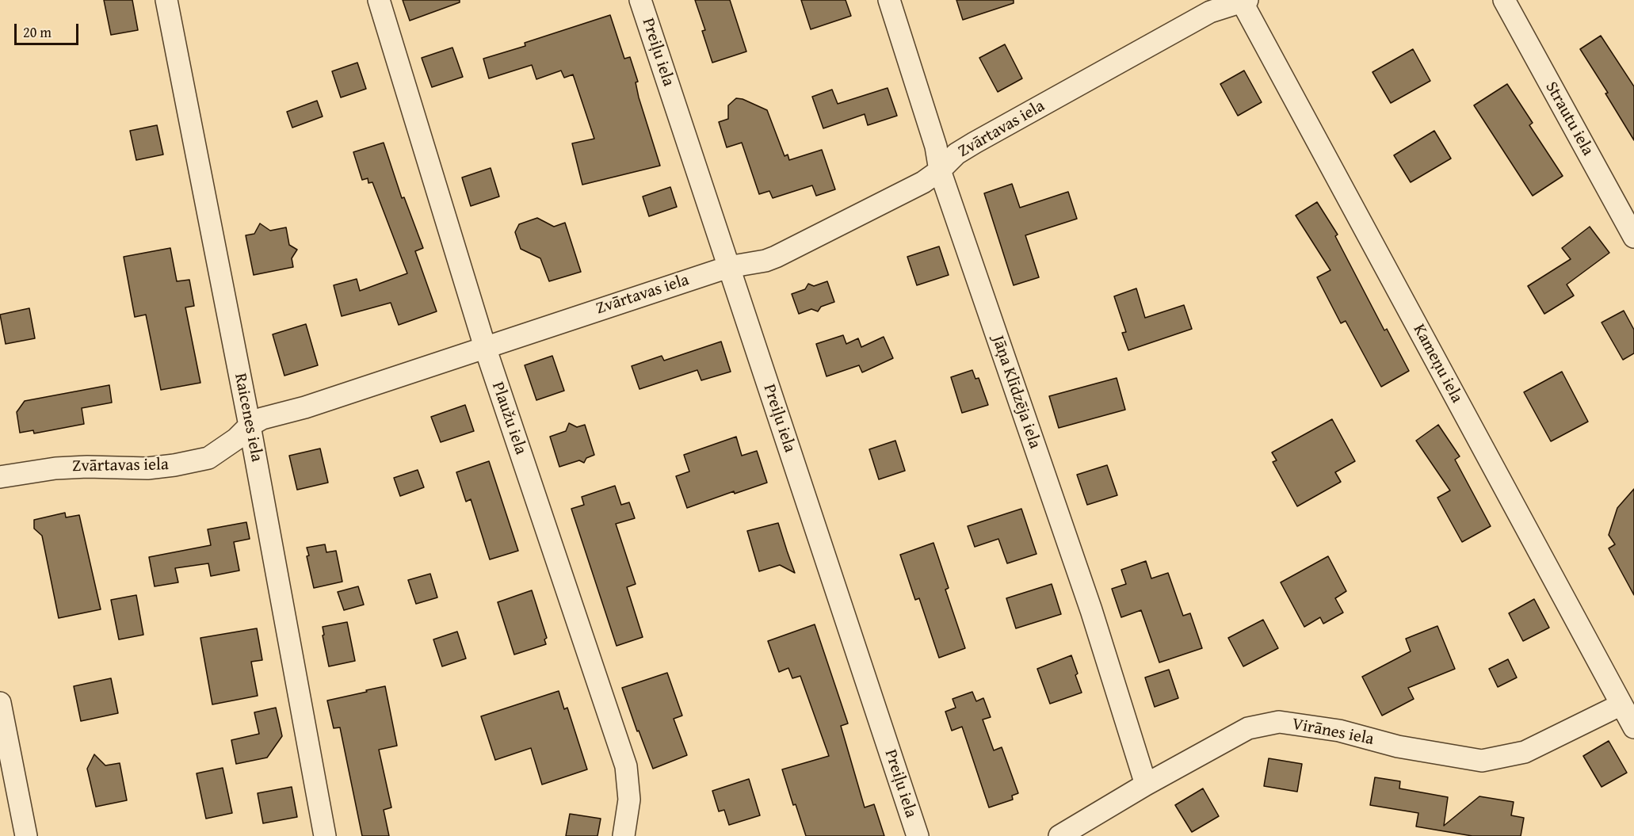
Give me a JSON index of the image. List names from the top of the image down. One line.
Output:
{"streets":{"street":["Preiļu iela","Strautu iela","Zvārtavas iela","Kameņu iela","Jāņa Klīdzēja iela","Raicenes iela","Plaužu iela","Virānes iela"]},"crossings":[["Preiļu iela","Zvārtavas iela"],["Zvārtavas iela","Kameņu iela"],["Zvārtavas iela","Jāņa Klīdzēja iela"],["Zvārtavas iela","Raicenes iela"],["Zvārtavas iela","Plaužu iela"],["Kameņu iela","Virānes iela"],["Jāņa Klīdzēja iela","Virānes iela"]],"scale_bar":"20 m"}
